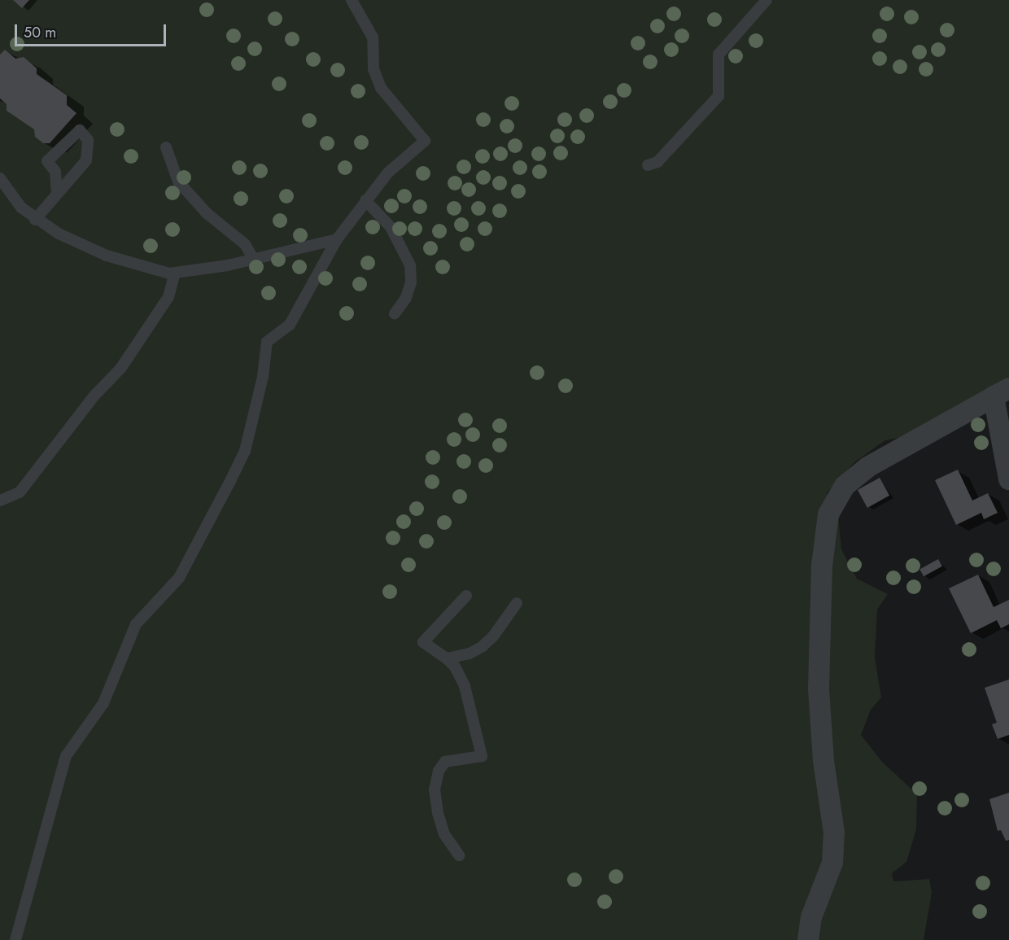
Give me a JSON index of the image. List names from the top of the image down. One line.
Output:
{"scale_bar":"50 m"}
